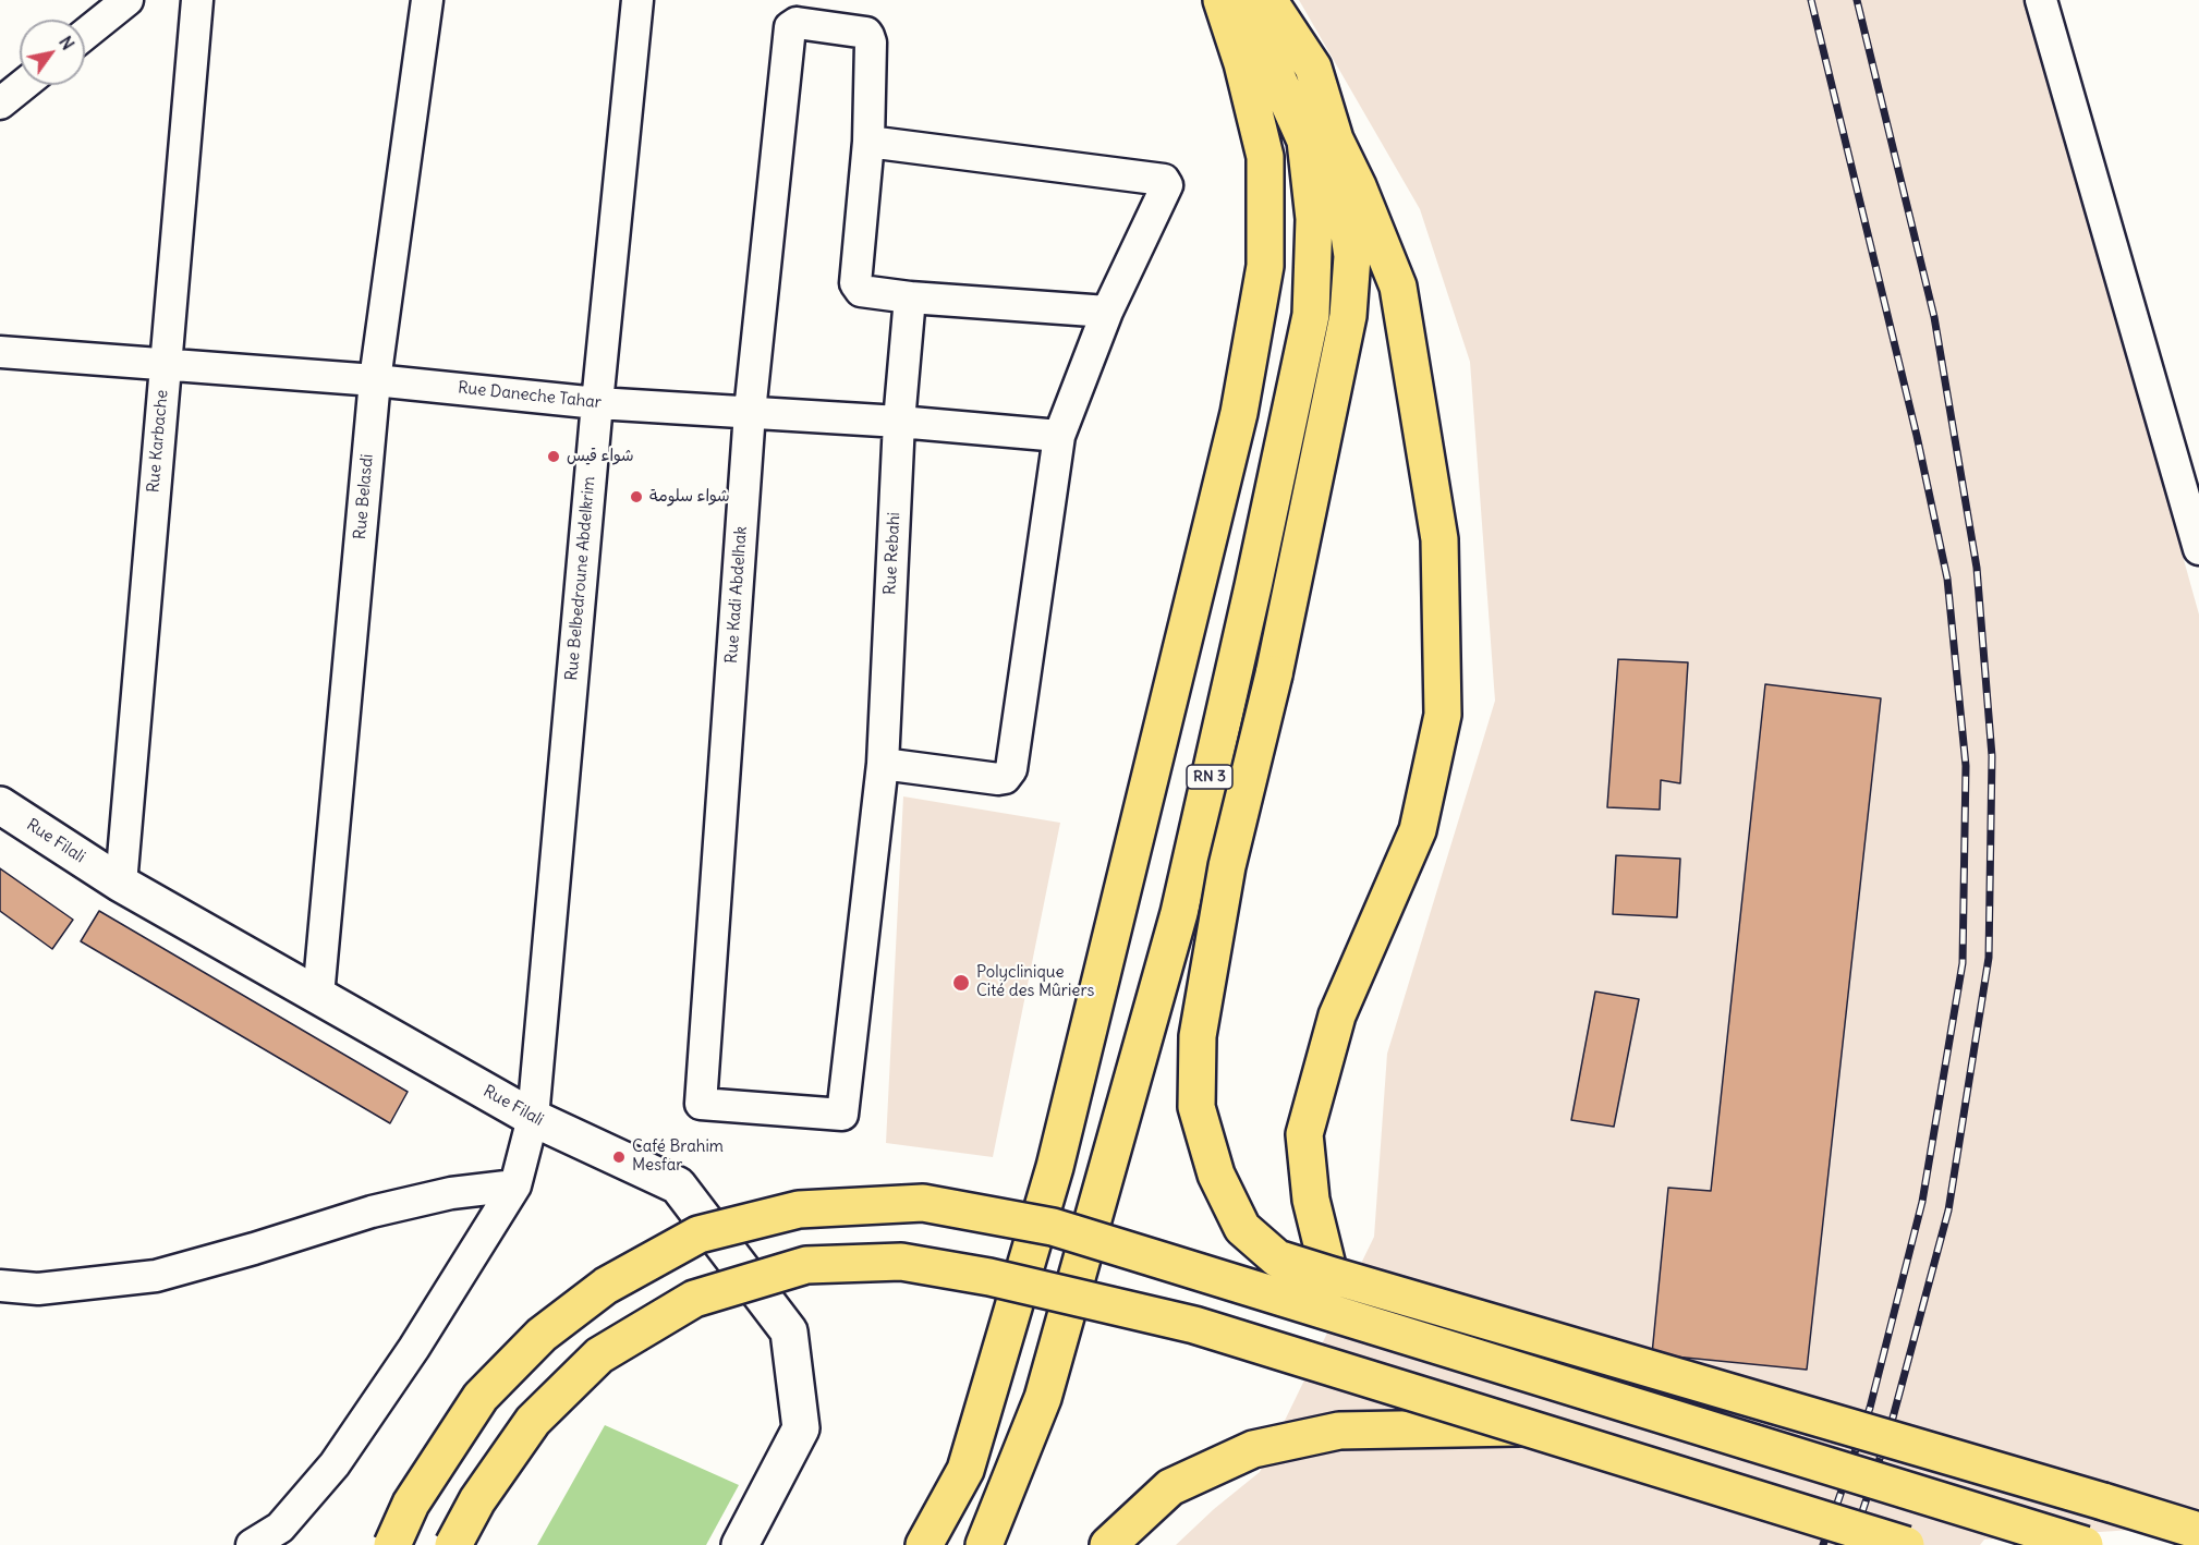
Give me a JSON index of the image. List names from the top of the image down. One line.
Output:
{"streets":{"main road":["RN 3"],"street":["Rue Daneche Tahar","Rue Karbache","Rue Belasdi","Rue Rebahi","Rue Belbedroune Abdelkrim","Rue Kadi Abdelhak","Rue Filali"]},"crossings":[["Rue Daneche Tahar","Rue Karbache"],["Rue Daneche Tahar","Rue Belasdi"],["Rue Daneche Tahar","Rue Rebahi"],["Rue Daneche Tahar","Rue Belbedroune Abdelkrim"],["Rue Daneche Tahar","Rue Kadi Abdelhak"],["Rue Karbache","Rue Filali"],["Rue Belasdi","Rue Filali"],["Rue Rebahi","Rue Kadi Abdelhak"],["Rue Belbedroune Abdelkrim","Rue Filali"]],"places":["شواء قيس","شواء سلومة","Polyclinique Cité des Mûriers","Café Brahim Mesfar"],"north":"top right"}
